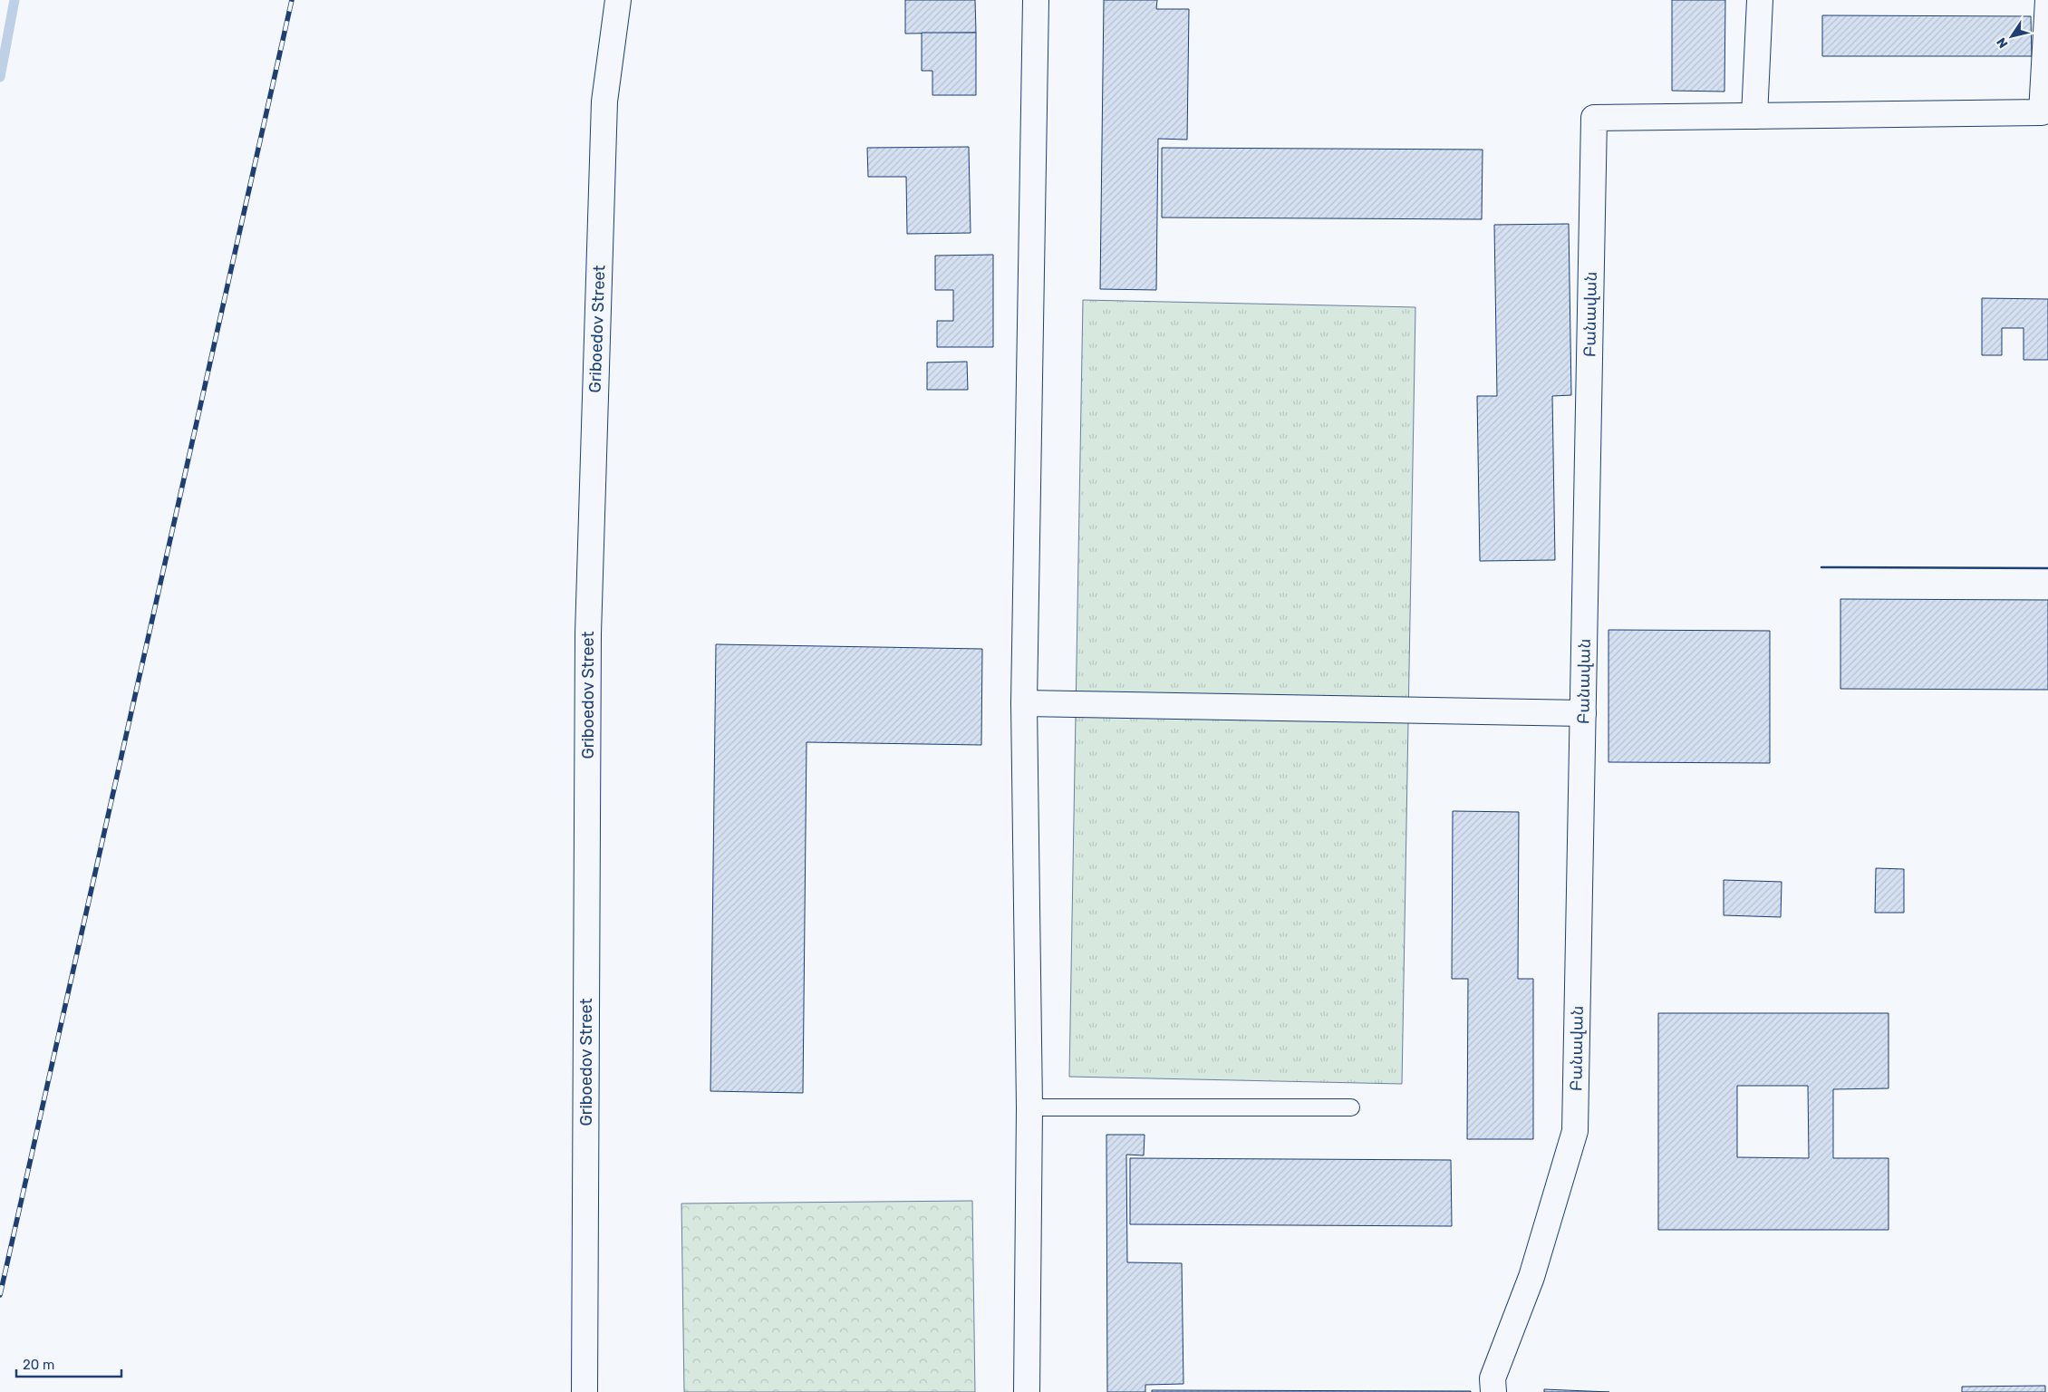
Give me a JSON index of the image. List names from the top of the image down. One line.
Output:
{"streets":{"street":["Բանավան","Griboedov Street"]},"scale_bar":"20 m","north":"bottom left"}
